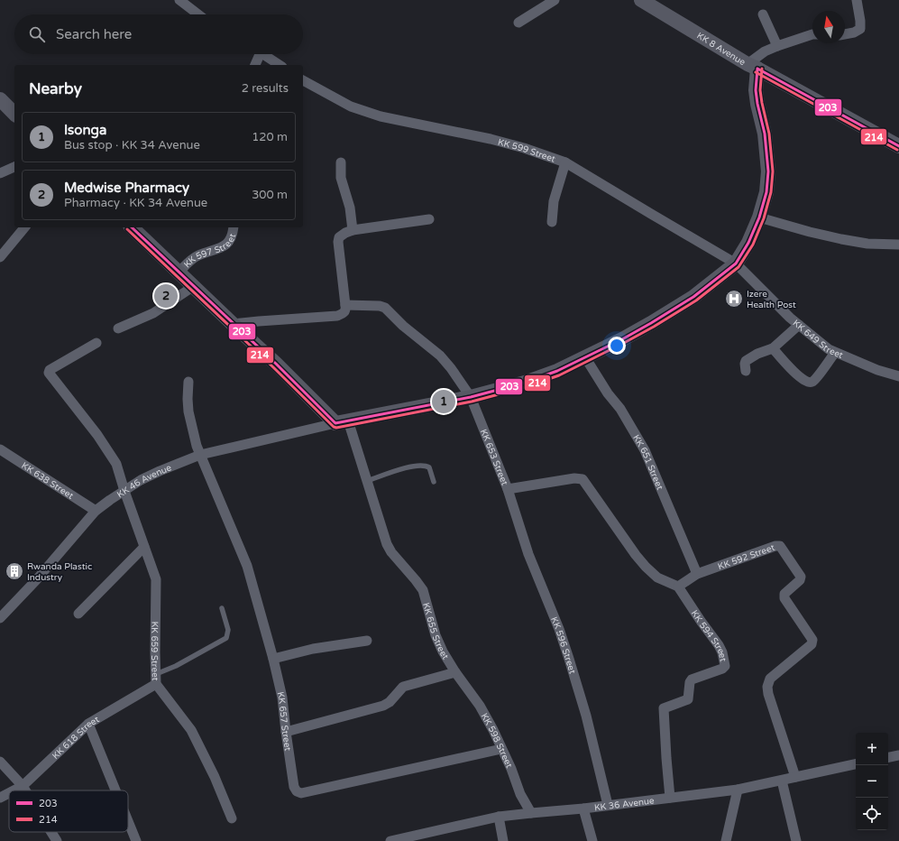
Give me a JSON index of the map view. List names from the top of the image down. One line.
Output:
{"streets":{"main road":["KK 8 Avenue"],"street":["KK 599 Street","KK 597 Street","KK 649 Street","KK 653 Street","KK 651 Street","KK 638 Street","KK 46 Avenue","KK 592 Street","KK 655 Street","KK 594 Street","KK 596 Street","KK 659 Street","KK 657 Street","KK 618 Street","KK 598 Street","KK 36 Avenue"]},"crossings":[["KK 599 Street","KK 649 Street"],["KK 653 Street","KK 592 Street"],["KK 653 Street","KK 594 Street"],["KK 653 Street","KK 596 Street"],["KK 651 Street","KK 592 Street"],["KK 638 Street","KK 46 Avenue"],["KK 46 Avenue","KK 655 Street"],["KK 46 Avenue","KK 659 Street"],["KK 46 Avenue","KK 657 Street"],["KK 592 Street","KK 594 Street"],["KK 592 Street","KK 36 Avenue"],["KK 655 Street","KK 598 Street"],["KK 594 Street","KK 36 Avenue"],["KK 596 Street","KK 36 Avenue"],["KK 659 Street","KK 618 Street"],["KK 657 Street","KK 598 Street"],["KK 598 Street","KK 36 Avenue"]],"places":{"hospital":["Izere Health Post"],"building":["Rwanda Plastic Industry"]},"lines":["transit line 203","transit line 214"],"legend":["203","214"],"north":"top","page":{"search":"Search here","heading":["Nearby","2 results"],"list":[{"mark":"1","name":"Isonga","note":"Bus stop · KK 34 Avenue","value":"120 m"},{"mark":"2","name":"Medwise Pharmacy","note":"Pharmacy · KK 34 Avenue","value":"300 m"}],"pins":["2","1"],"map_buttons":["+","−"]}}
